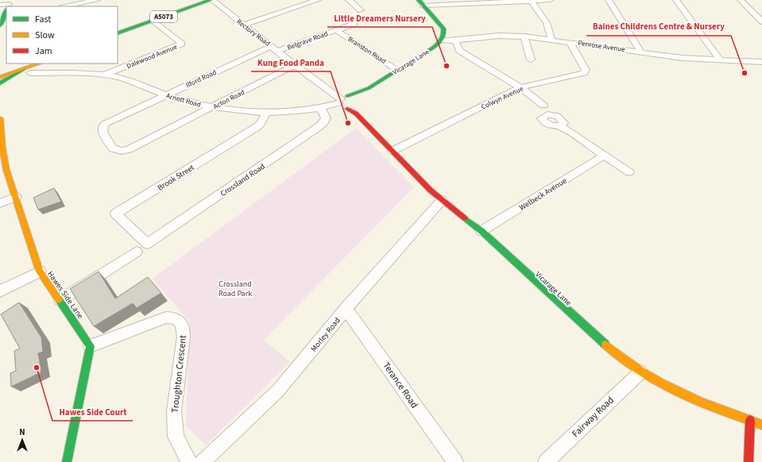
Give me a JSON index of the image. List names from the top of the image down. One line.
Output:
{"streets":{"main road":["A5073","Vicarage Lane","Hawes Side Lane"],"street":["Rectory Road","Belgrave Road","Penrose Avenue","Branston Road","Dalewood Avenue","Ilford Road","Colwyn Avenue","Acton Road","Arnott Road","Brook Street","Crossland Road","Welbeck Avenue","Morley Road","Troughton Crescent","Terance Road","Fairway Road"]},"crossings":[["A5073","Rectory Road"],["A5073","Dalewood Avenue"],["Rectory Road","Belgrave Road"],["Rectory Road","Vicarage Lane"],["Rectory Road","Ilford Road"],["Rectory Road","Acton Road"],["Rectory Road","Arnott Road"],["Belgrave Road","Branston Road"],["Belgrave Road","Ilford Road"],["Penrose Avenue","Vicarage Lane"],["Penrose Avenue","Colwyn Avenue"],["Branston Road","Vicarage Lane"],["Dalewood Avenue","Arnott Road"],["Vicarage Lane","Colwyn Avenue"],["Vicarage Lane","Arnott Road"],["Vicarage Lane","Welbeck Avenue"],["Vicarage Lane","Morley Road"],["Vicarage Lane","Fairway Road"],["Ilford Road","Acton Road"],["Ilford Road","Arnott Road"],["Acton Road","Arnott Road"],["Arnott Road","Brook Street"],["Arnott Road","Crossland Road"],["Brook Street","Crossland Road"],["Hawes Side Lane","Troughton Crescent"],["Morley Road","Terance Road"]],"parks":["Crossland Road Park"],"places":["Little Dreamers Nursery","Baines Childrens Centre & Nursery","Kung Food Panda","Hawes Side Court"],"legend":["Fast","Slow","Jam"],"north":"top"}
